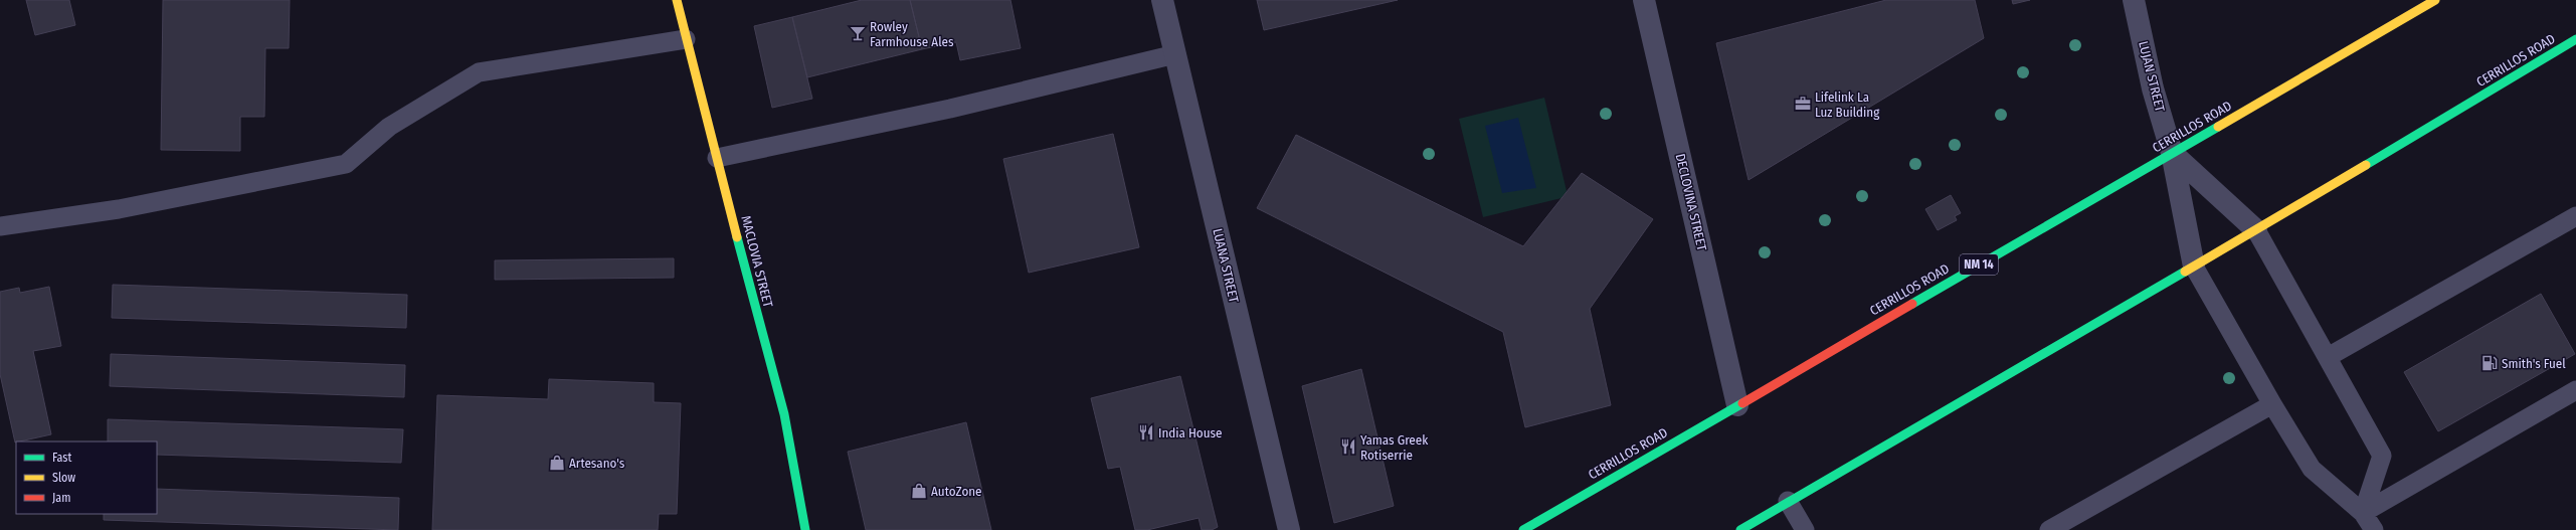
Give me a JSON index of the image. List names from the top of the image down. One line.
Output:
{"streets":{"main road":["CERRILLOS ROAD","MACLOVIA STREET","NM 14"],"street":["LUJAN STREET","DECLOVINA STREET","LUANA STREET"]},"crossings":[["CERRILLOS ROAD","LUJAN STREET"],["CERRILLOS ROAD","DECLOVINA STREET"]],"places":{"bar":["Rowley Farmhouse Ales"],"office":["Lifelink La Luz Building"],"fuel station":["Smith's Fuel"],"restaurant":["India House","Yamas Greek Rotiserrie"],"shop":["Artesano's","AutoZone"]},"legend":["Fast","Slow","Jam"]}
